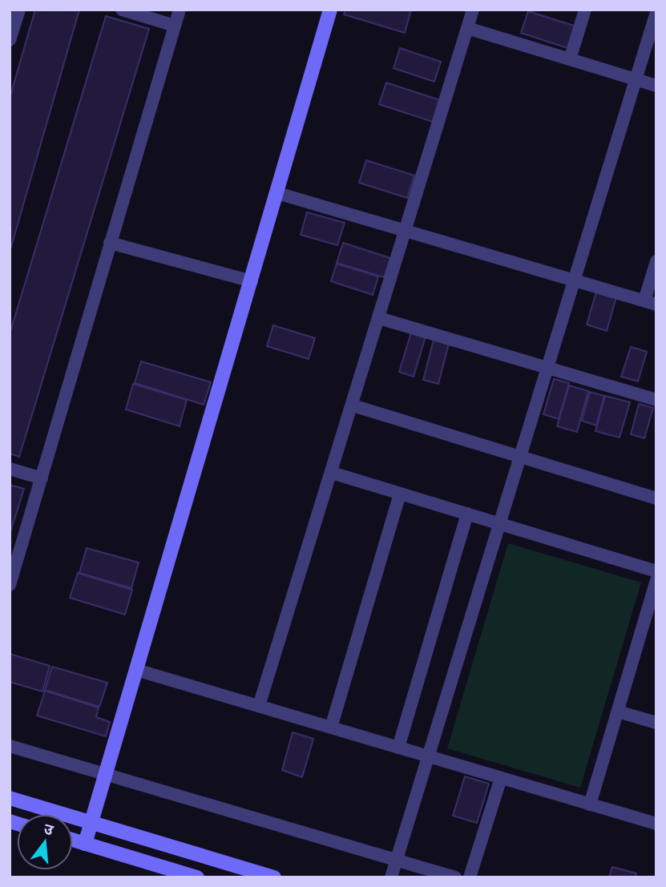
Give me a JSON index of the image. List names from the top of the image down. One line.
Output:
{"north":"top"}
